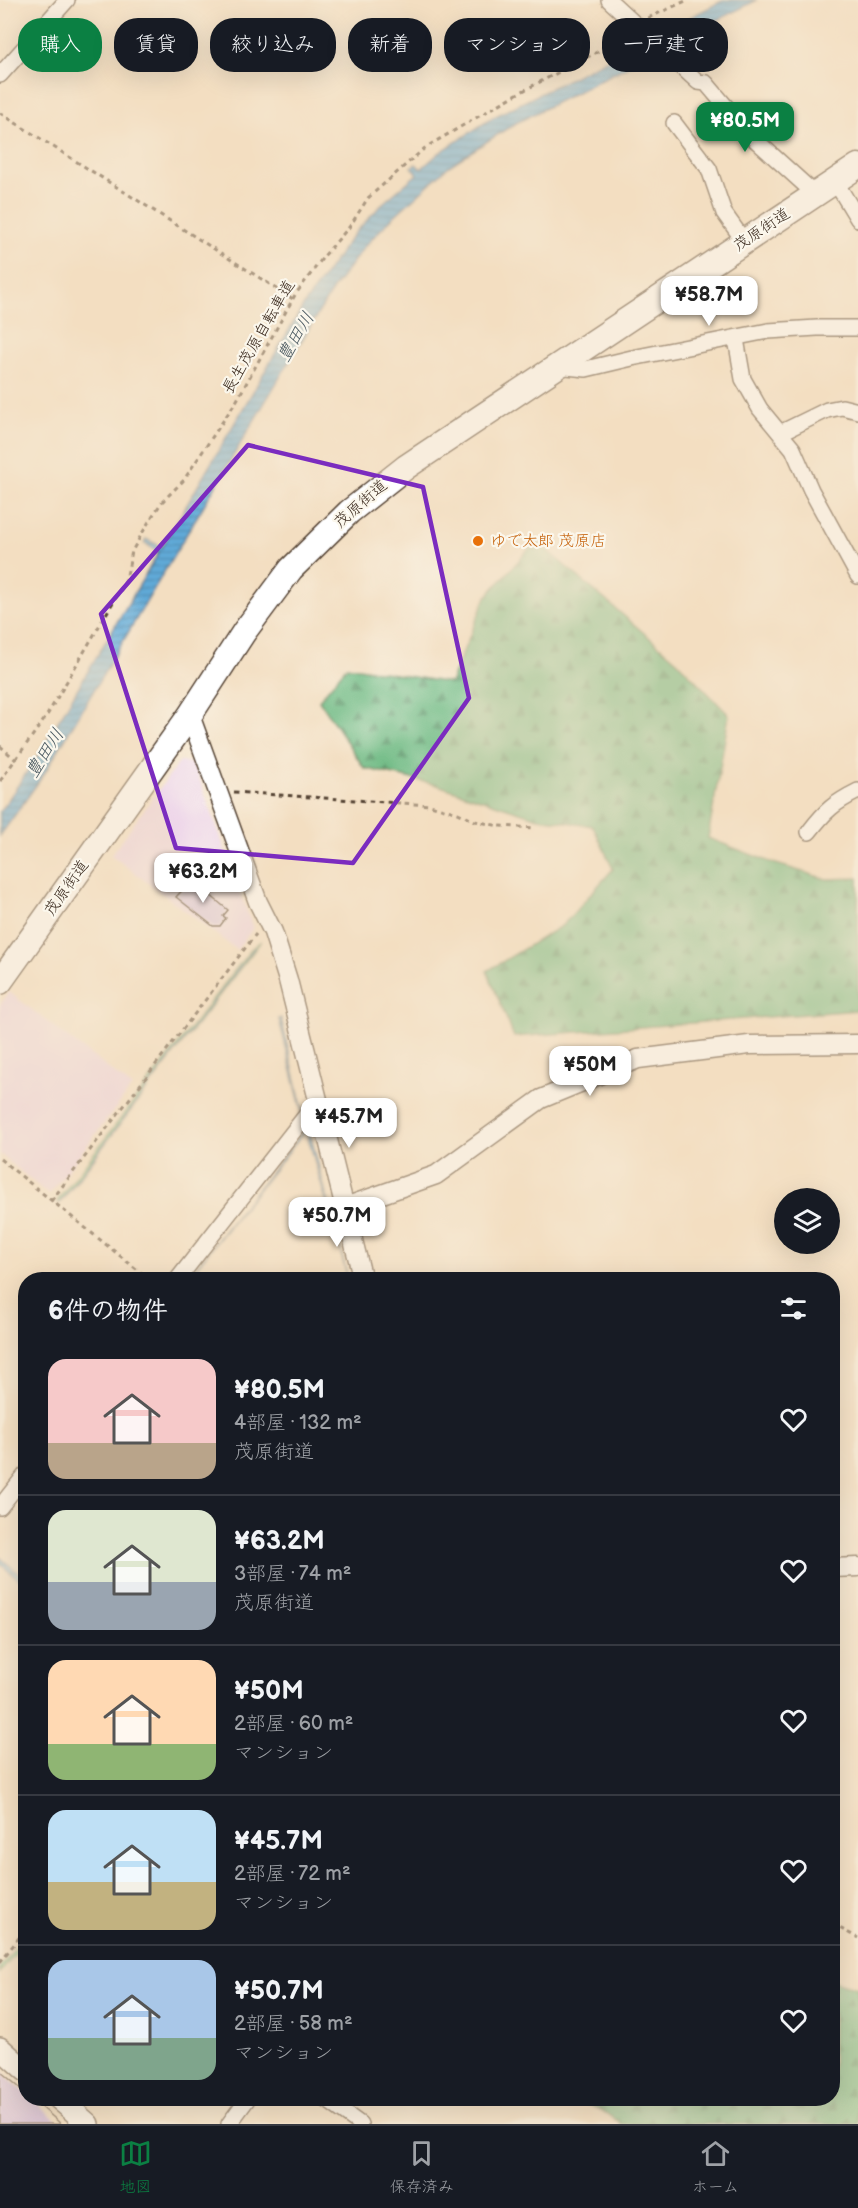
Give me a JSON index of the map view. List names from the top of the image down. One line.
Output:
{"streets":{"main road":["茂原街道"],"path":["長生茂原自転車道"]},"water":["豊田川"],"places":["ゆで太郎 茂原店"],"page":{"chip":["購入","賃貸","絞り込み","新着","マンション","一戸建て"],"price":["¥80.5M","¥58.7M","¥63.2M","¥50M","¥45.7M","¥50.7M"],"heading":"6件の物件","list":[{"name":"¥80.5M","note":"4部屋 · 132 m² · 茂原街道"},{"name":"¥63.2M","note":"3部屋 · 74 m² · 茂原街道"},{"name":"¥50M","note":"2部屋 · 60 m² · マンション"},{"name":"¥45.7M","note":"2部屋 · 72 m² · マンション"},{"name":"¥50.7M","note":"2部屋 · 58 m² · マンション"}],"tabs":["地図","保存済み","ホーム"]}}
